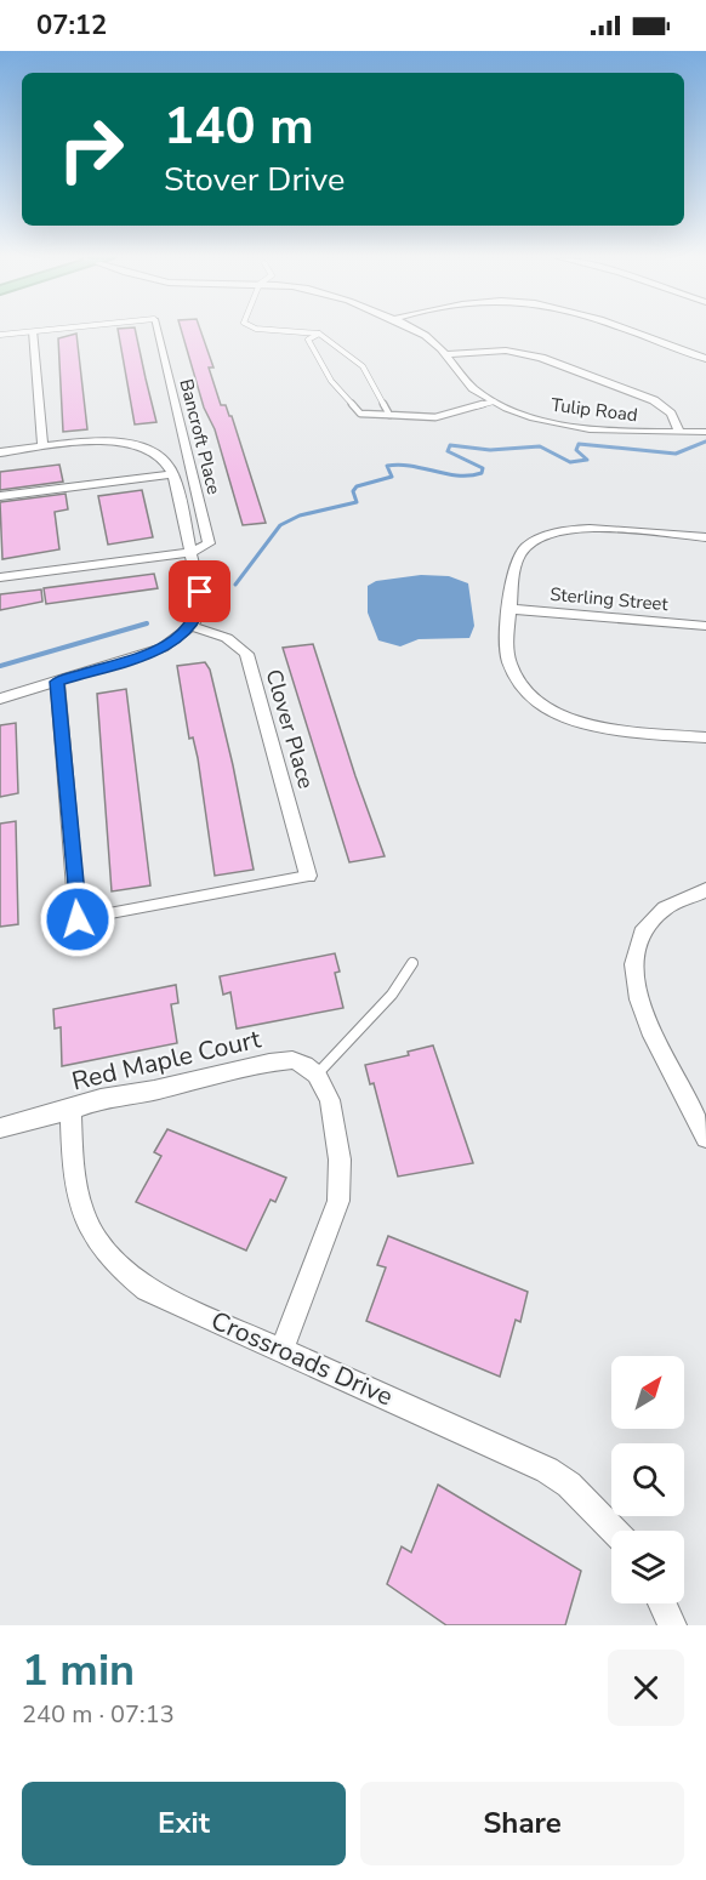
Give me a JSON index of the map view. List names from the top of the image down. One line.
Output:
{"streets":{"street":["Tulip Road","Bancroft Place","Sterling Street","Clover Place","Red Maple Court","Crossroads Drive"]},"crossings":[["Red Maple Court","Crossroads Drive"]],"north":"top right","page":{"status":"07:12","turn":["140 m","Stover Drive"],"heading":["1 min","240 m · 07:13"],"buttons":["Exit","Share"]}}
